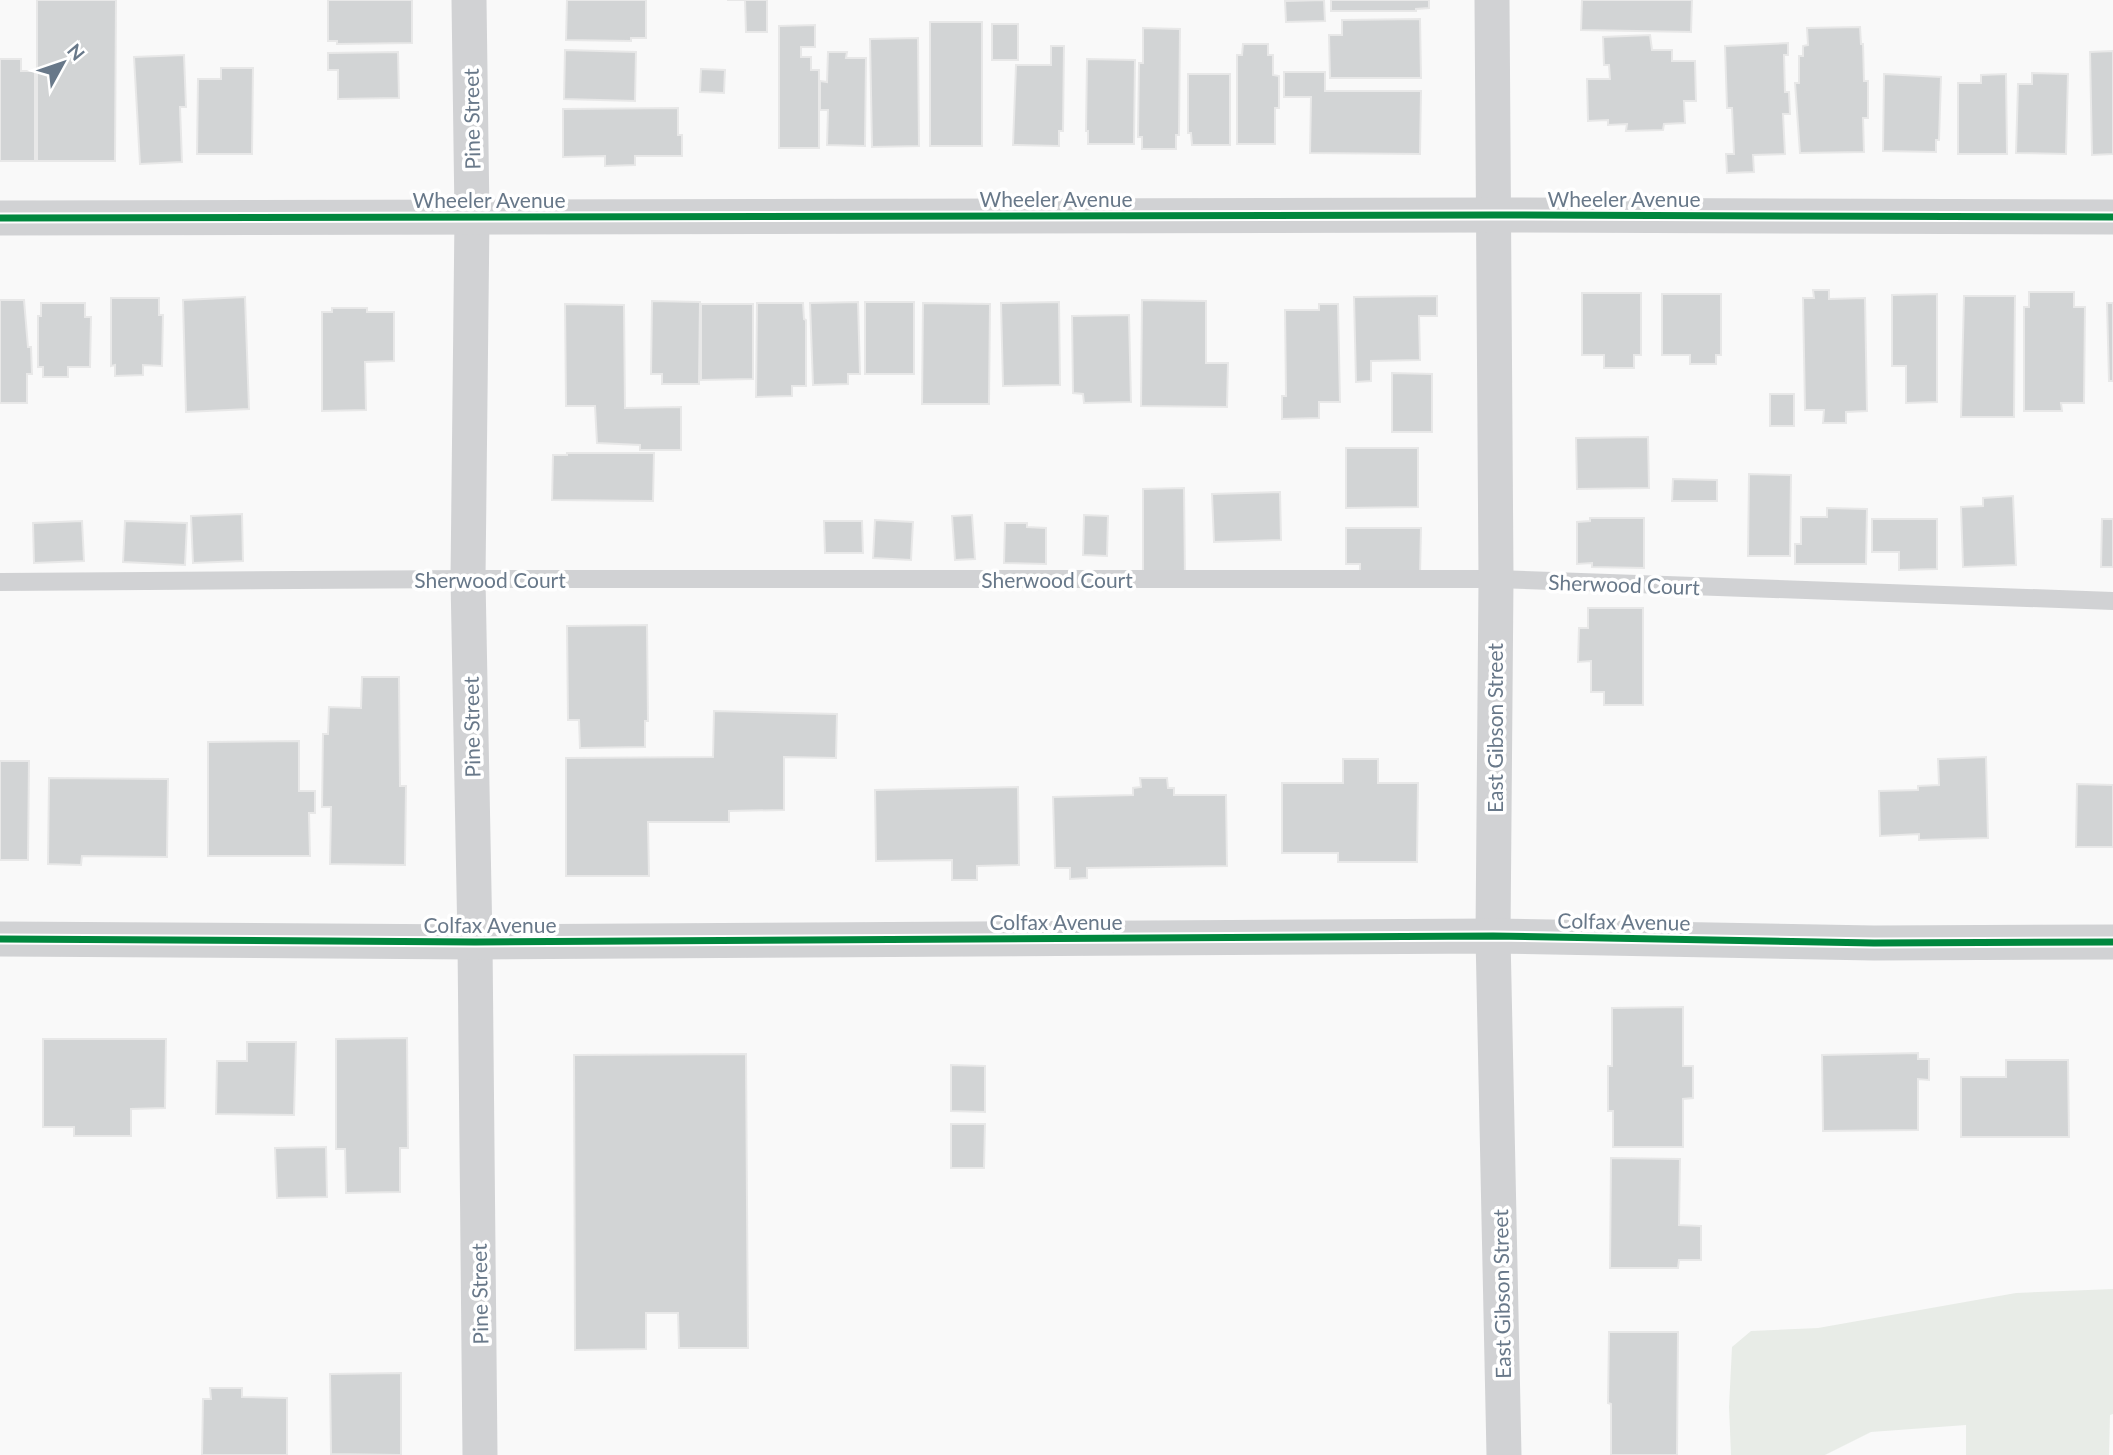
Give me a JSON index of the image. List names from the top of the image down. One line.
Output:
{"streets":{"street":["Pine Street","Wheeler Avenue","East Gibson Street","Colfax Avenue"],"lane":["Sherwood Court"]},"crossings":[["Pine Street","Wheeler Avenue"],["Pine Street","Sherwood Court"],["Pine Street","Colfax Avenue"],["Wheeler Avenue","East Gibson Street"],["Sherwood Court","East Gibson Street"],["East Gibson Street","Colfax Avenue"]],"north":"top right"}
